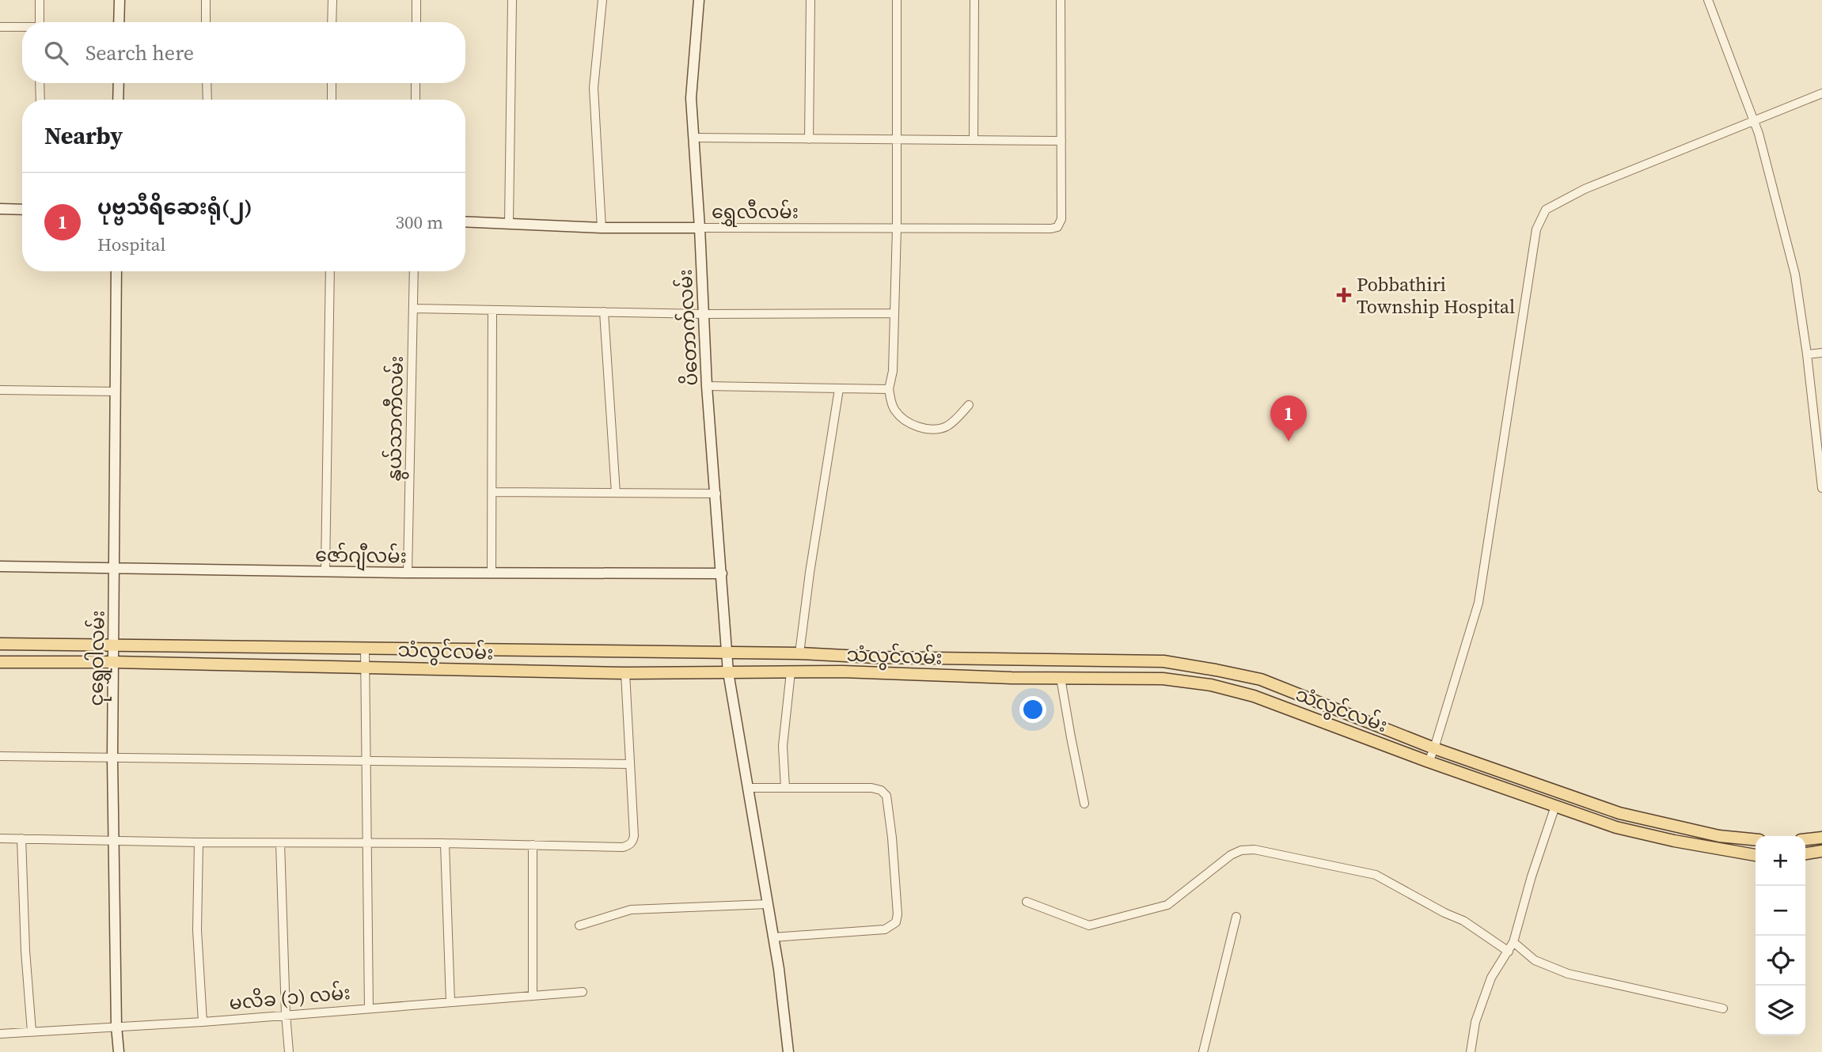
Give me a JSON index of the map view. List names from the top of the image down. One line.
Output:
{"streets":{"main road":["သံလွင်လမ်း"],"street":["ရွှေလီလမ်း","ပိတောက်လမ်း","နွယ်သာကီလမ်း","ဇော်ဂျီလမ်း","ငုရွှေဝါလမ်း","မလိခ (၁) လမ်း"]},"crossings":[["ရွှေလီလမ်း","ပိတောက်လမ်း"],["ပိတောက်လမ်း","ဇော်ဂျီလမ်း"],["ပိတောက်လမ်း","သံလွင်လမ်း"],["နွယ်သာကီလမ်း","ဇော်ဂျီလမ်း"],["ဇော်ဂျီလမ်း","ငုရွှေဝါလမ်း"],["သံလွင်လမ်း","ငုရွှေဝါလမ်း"],["ငုရွှေဝါလမ်း","မလိခ (၁) လမ်း"]],"places":{"health":["Pobbathiri Township Hospital"]},"page":{"search":"Search here","heading":"Nearby","list":[{"mark":"1","name":"ပုဗ္ဗသီရိဆေးရုံ(၂)","note":"Hospital","value":"300 m"}],"pins":"1","map_buttons":["+","−"]}}
